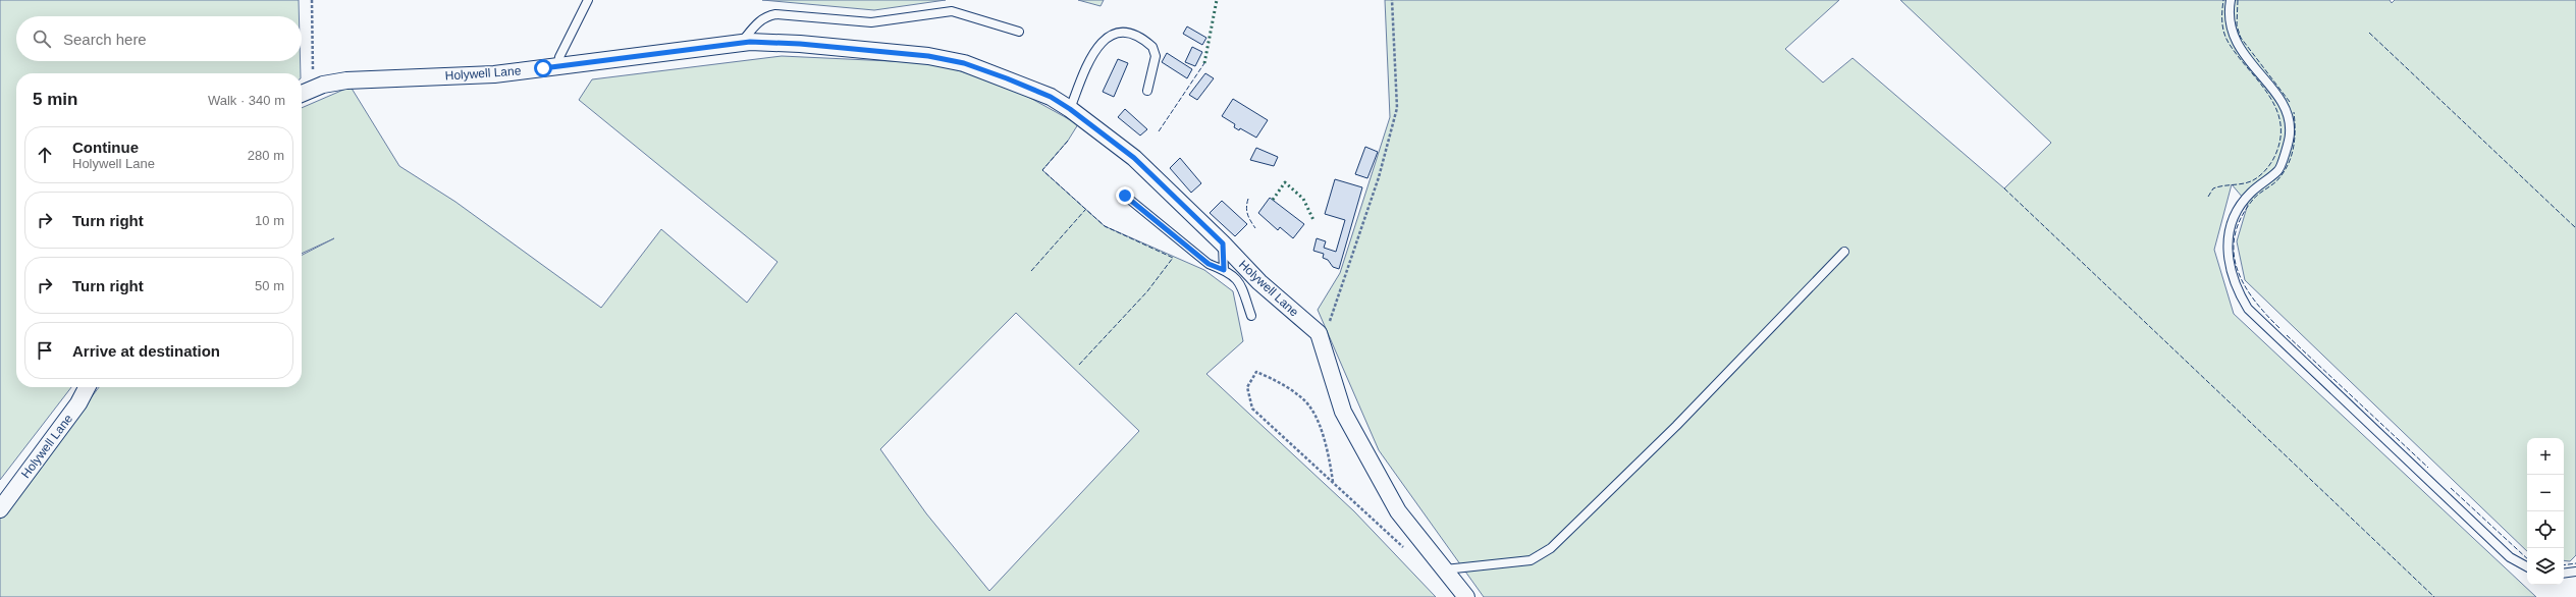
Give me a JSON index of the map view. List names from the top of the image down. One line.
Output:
{"streets":{"street":["Holywell Lane"]},"page":{"search":"Search here","heading":["5 min","Walk · 340 m"],"list":[["Continue","Holywell Lane","280 m"],["Turn right","10 m"],["Turn right","50 m"],"Arrive at destination"],"map_buttons":["+","−"]}}
